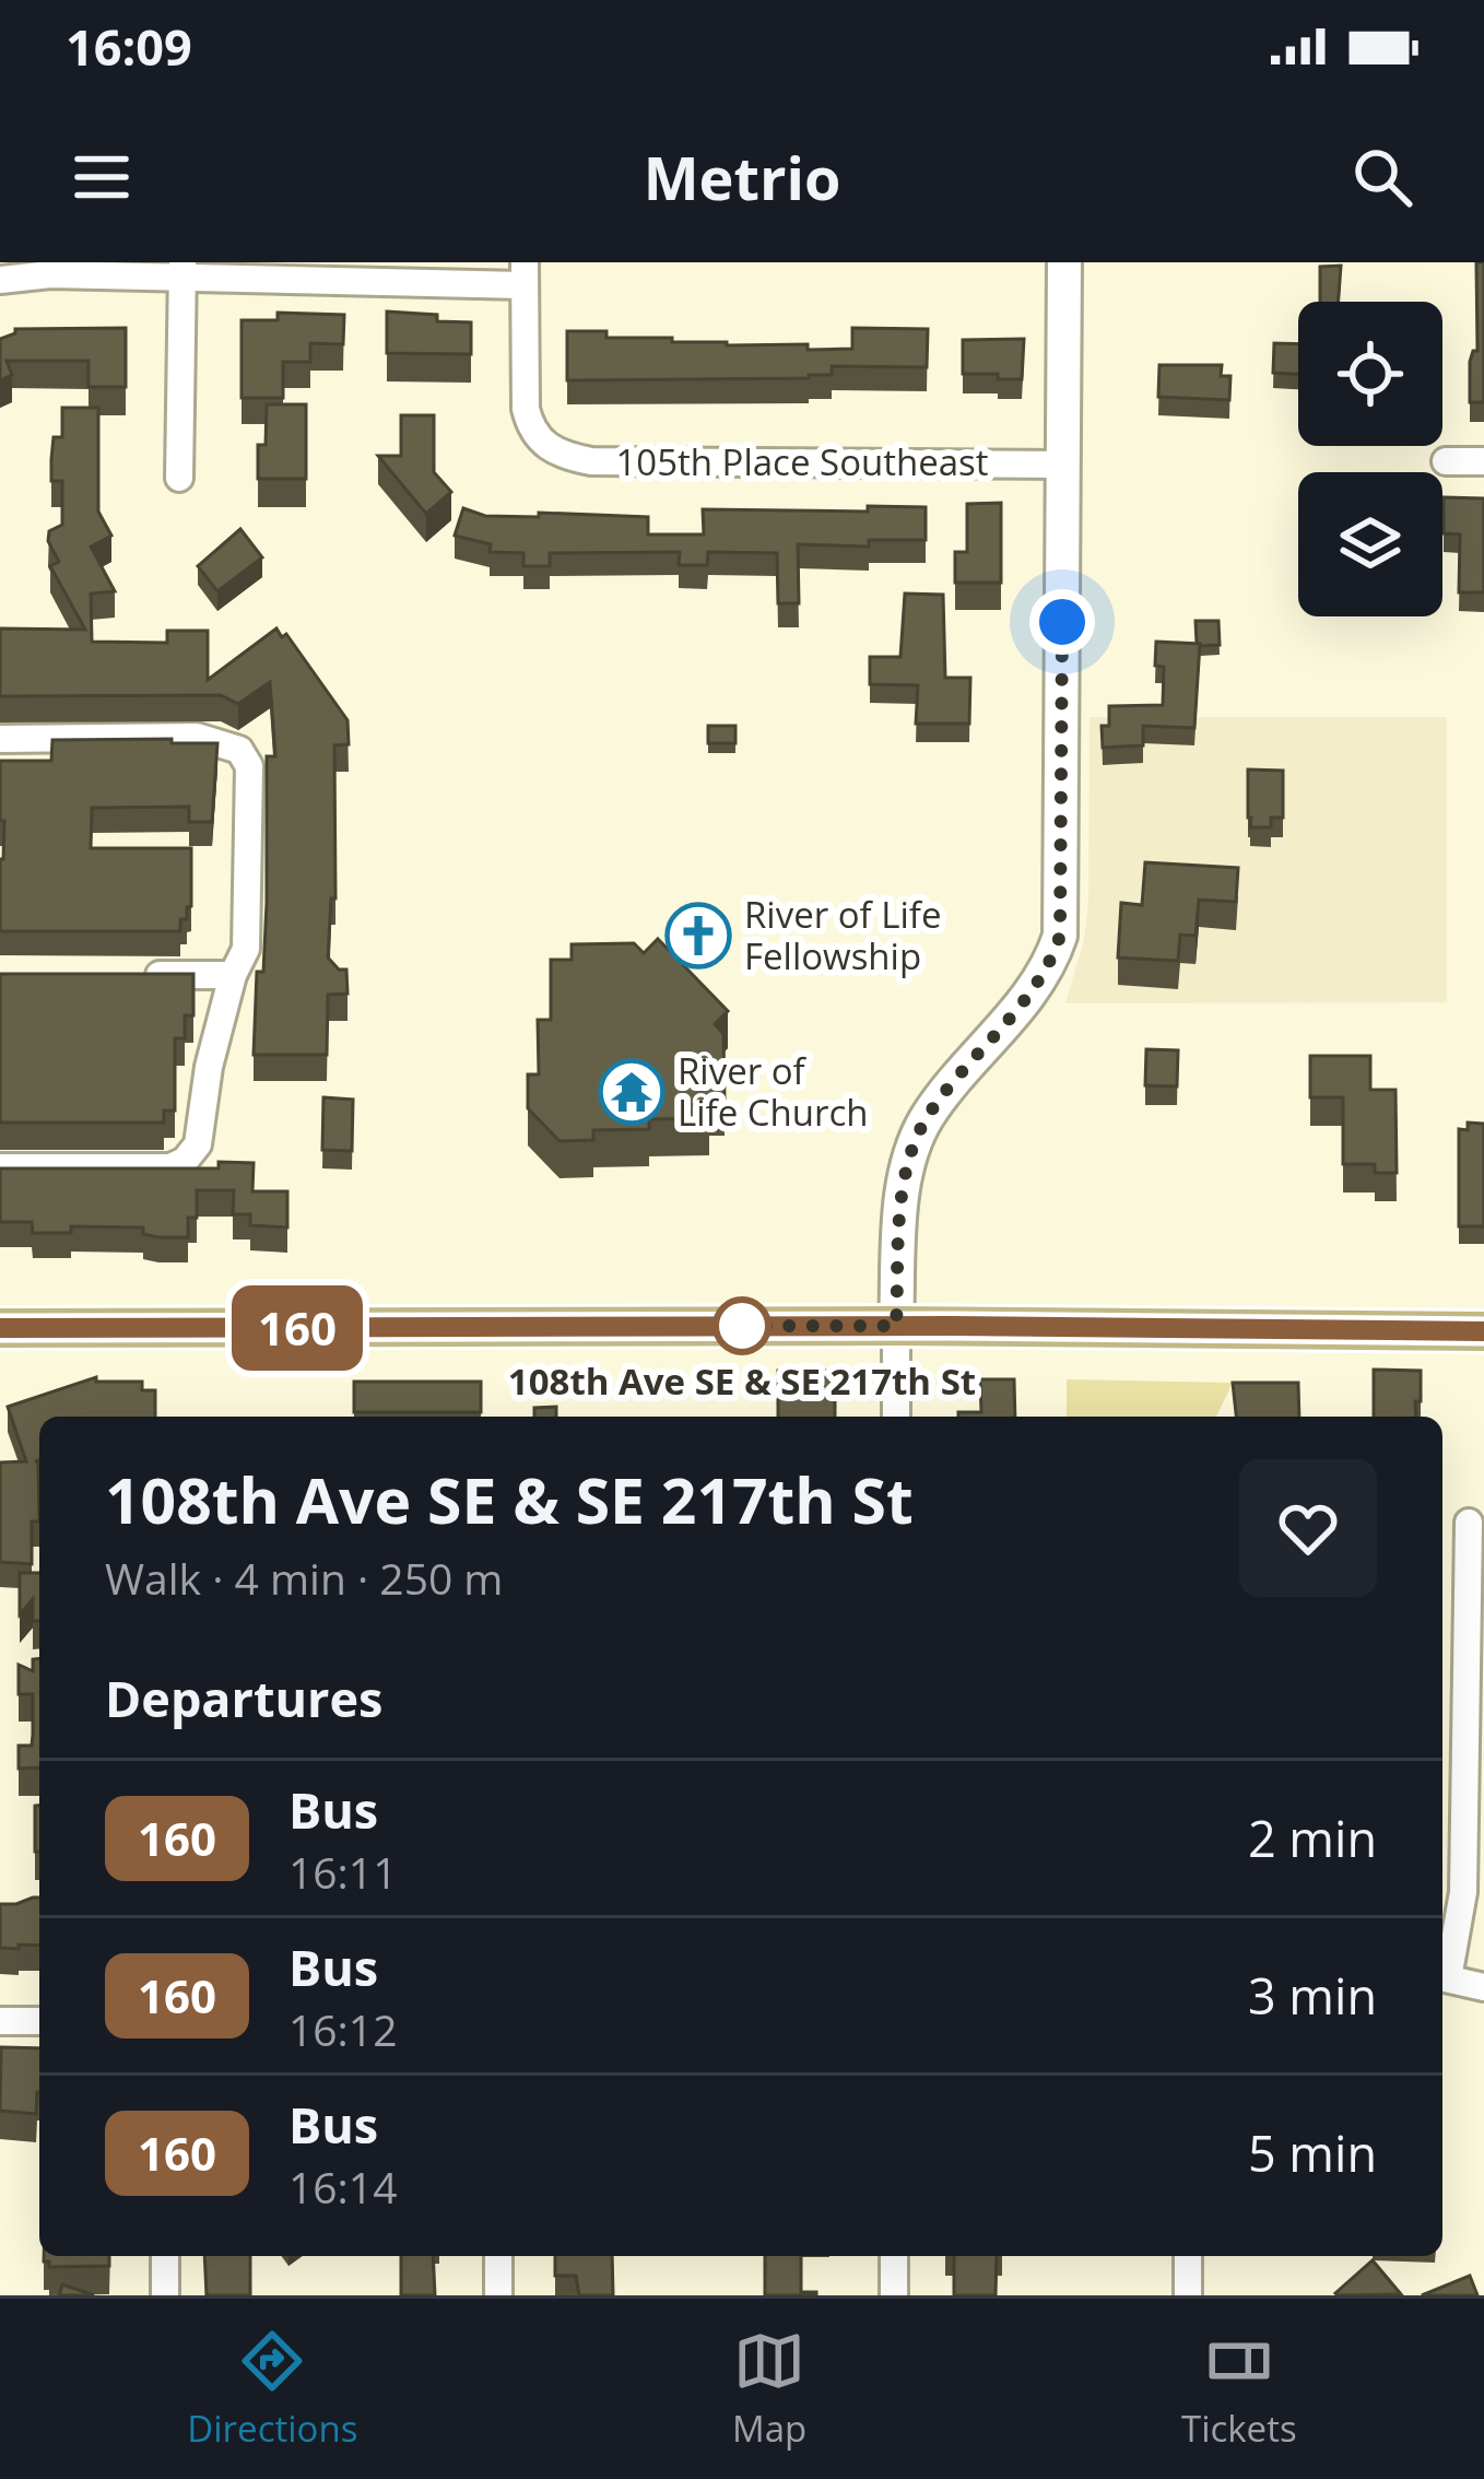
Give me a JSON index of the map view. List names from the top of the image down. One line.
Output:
{"streets":{"street":["105th Place Southeast"]},"places":{"church":["River of Life Fellowship"],"temple":["River of Life Church"],"other":["108th Ave SE & SE 217th St"]},"lines":["bus line 160"],"page":{"status":"16:09","header":"Metrio","on_map":"160","heading":[["108th Ave SE & SE 217th St","Walk · 4 min · 250 m"],"Departures"],"list":[{"mark":"160","name":"Bus","note":"16:11","value":"2 min"},{"mark":"160","name":"Bus","note":"16:12","value":"3 min"},{"mark":"160","name":"Bus","note":"16:14","value":"5 min"}],"tabs":["Directions","Map","Tickets"]}}
